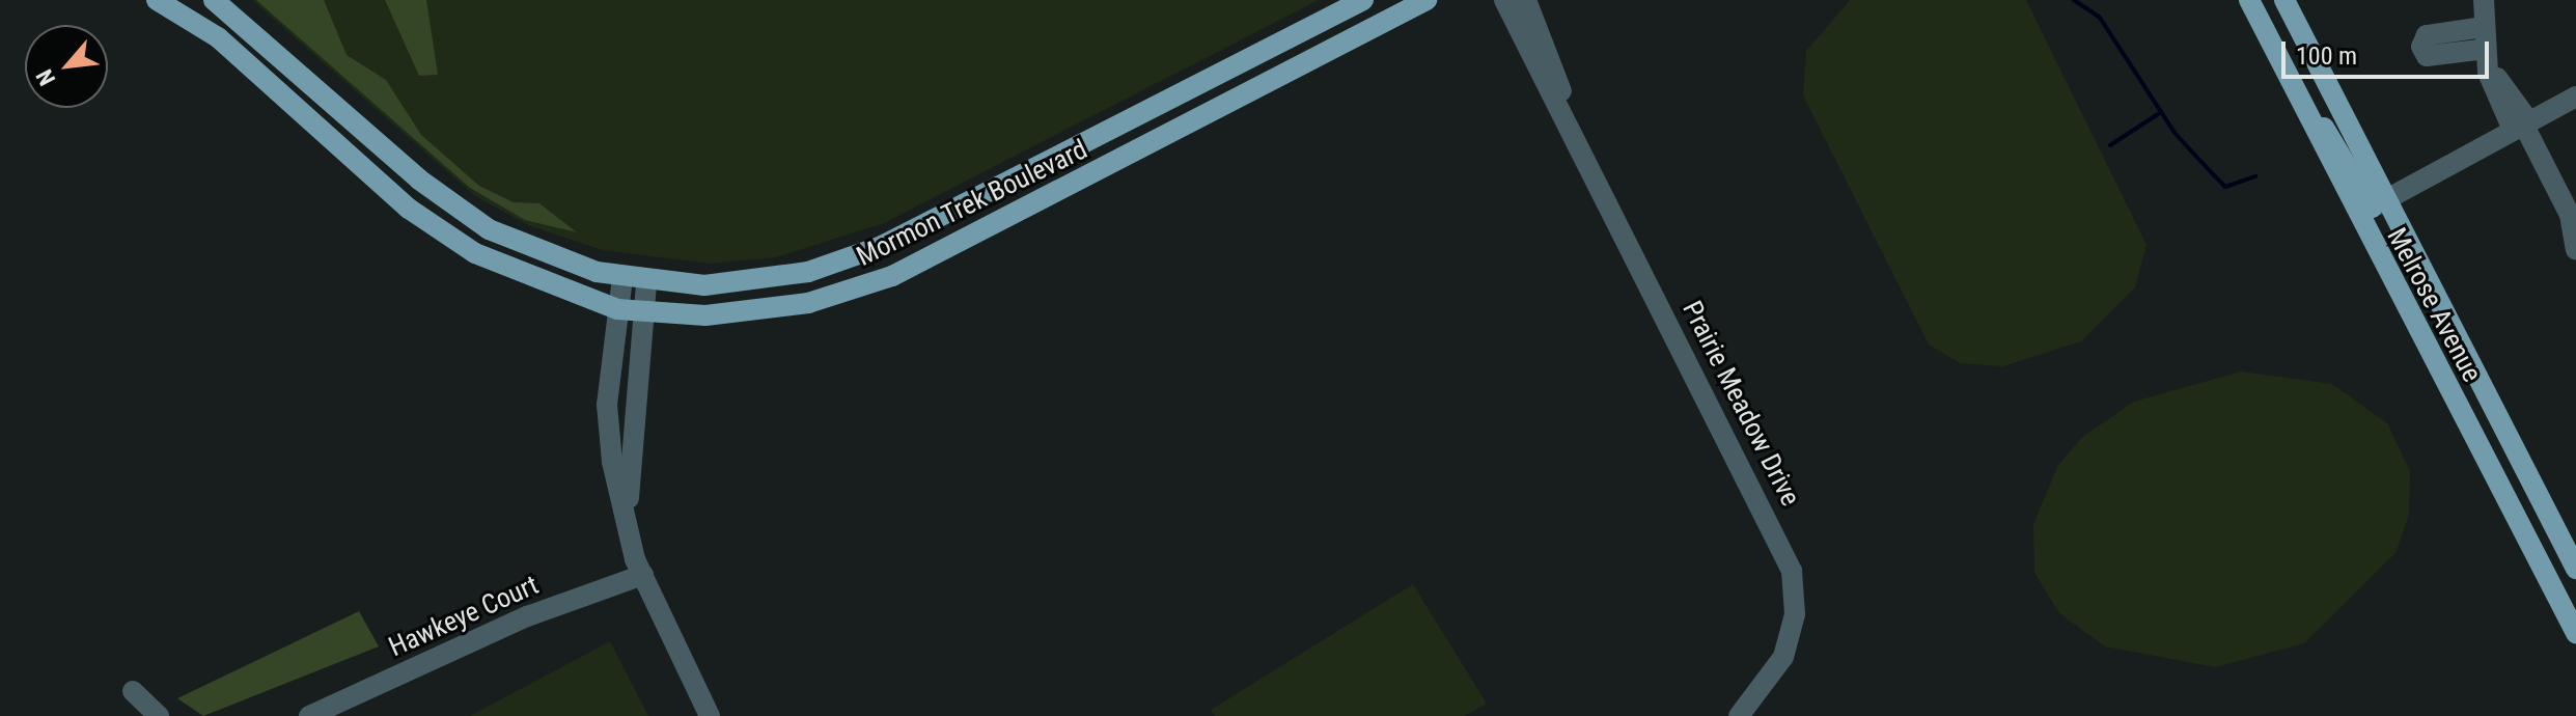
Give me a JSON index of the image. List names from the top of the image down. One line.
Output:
{"streets":{"main road":["Mormon Trek Boulevard","Melrose Avenue"],"street":["Prairie Meadow Drive","Hawkeye Court"]},"scale_bar":"100 m","north":"bottom left"}
